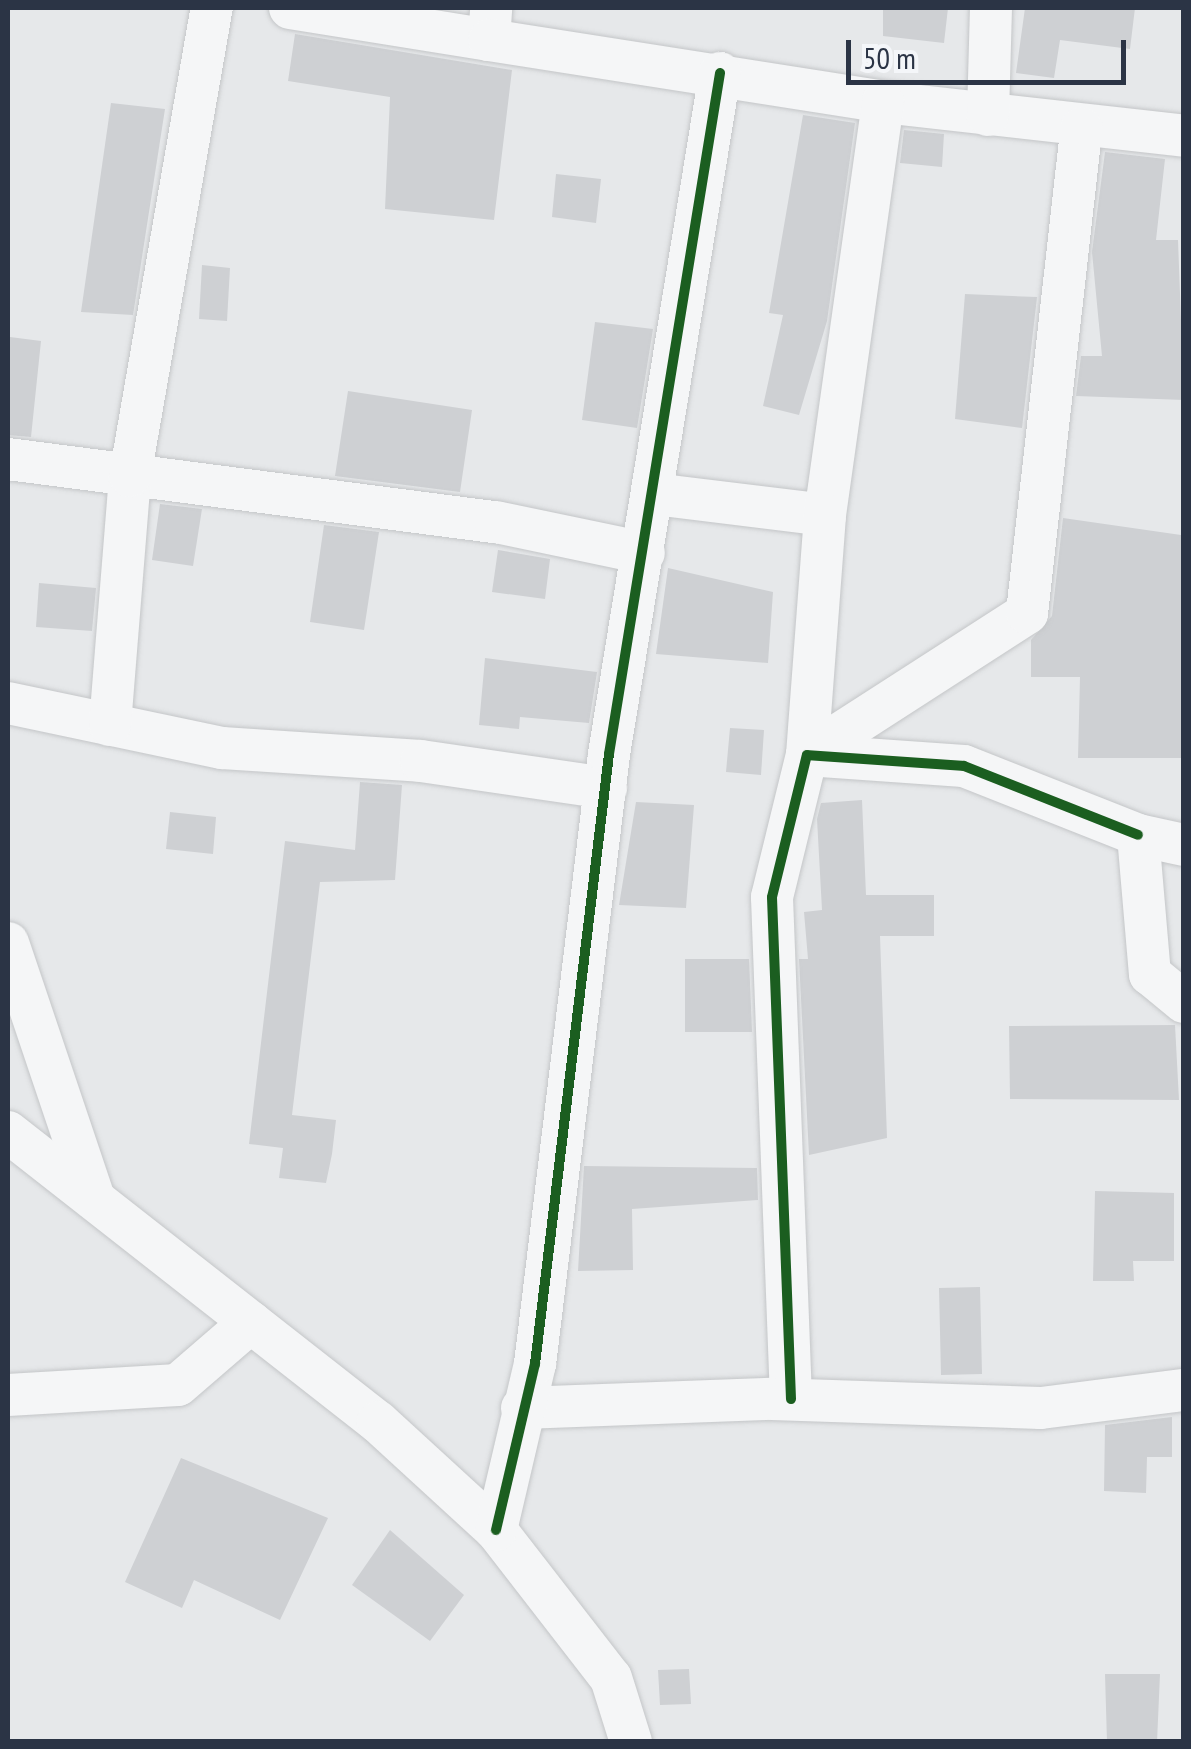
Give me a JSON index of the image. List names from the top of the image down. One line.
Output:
{"scale_bar":"50 m"}
